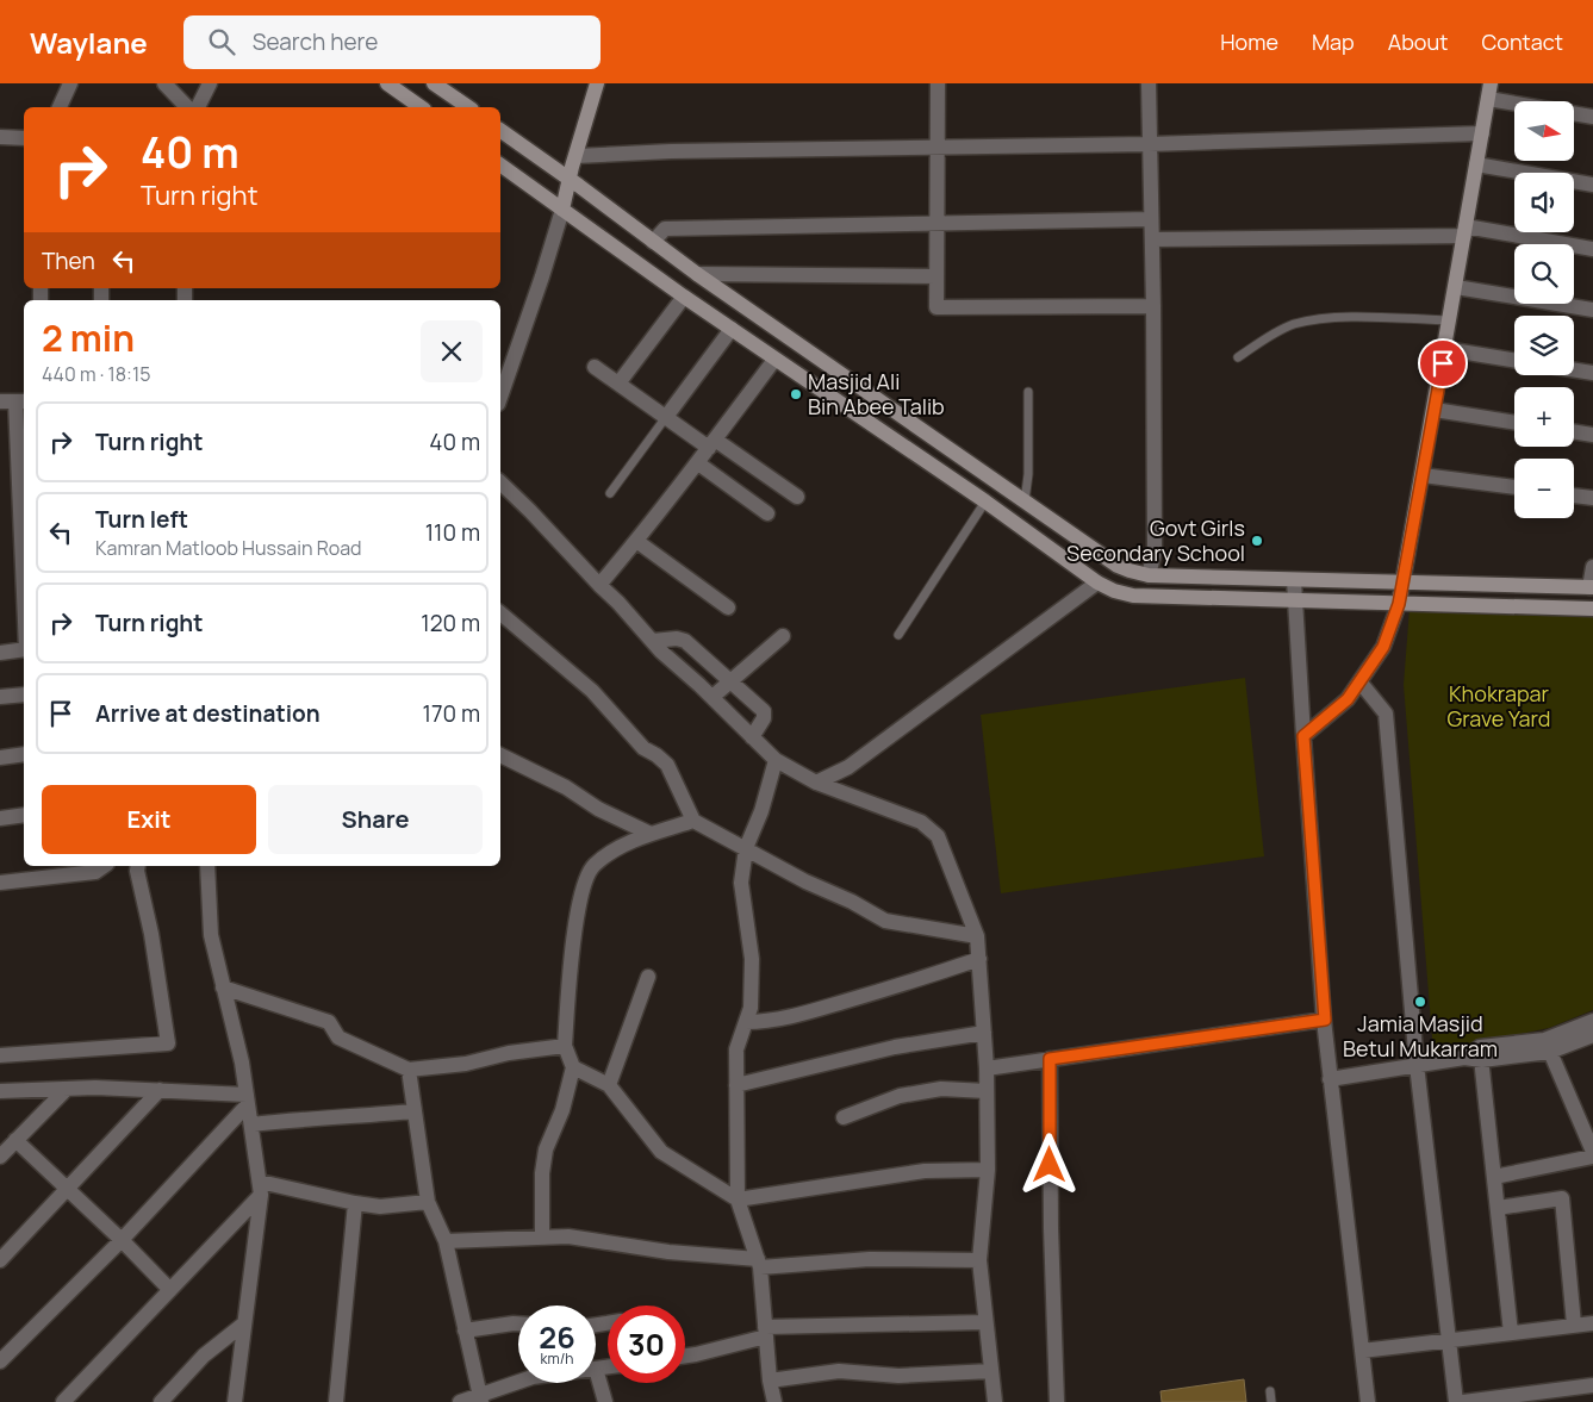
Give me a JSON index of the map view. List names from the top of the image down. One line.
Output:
{"parks":["Khokrapar Grave Yard"],"places":["Masjid Ali Bin Abee Talib","Govt Girls Secondary School","Jamia Masjid Betul Mukarram"],"north":"right","page":{"header":"Waylane","search":"Search here","nav":["Home","Map","About","Contact"],"map_buttons":["+","−"],"turn":["40 m","Turn right"],"then":"Then","heading":["2 min","440 m · 18:15"],"list":[{"name":"Turn right","value":"40 m"},{"name":"Turn left","note":"Kamran Matloob Hussain Road","value":"110 m"},{"name":"Turn right","value":"120 m"},{"name":"Arrive at destination","value":"170 m"}],"buttons":["Exit","Share"],"speed":"26 km/h","limit":"30"}}
